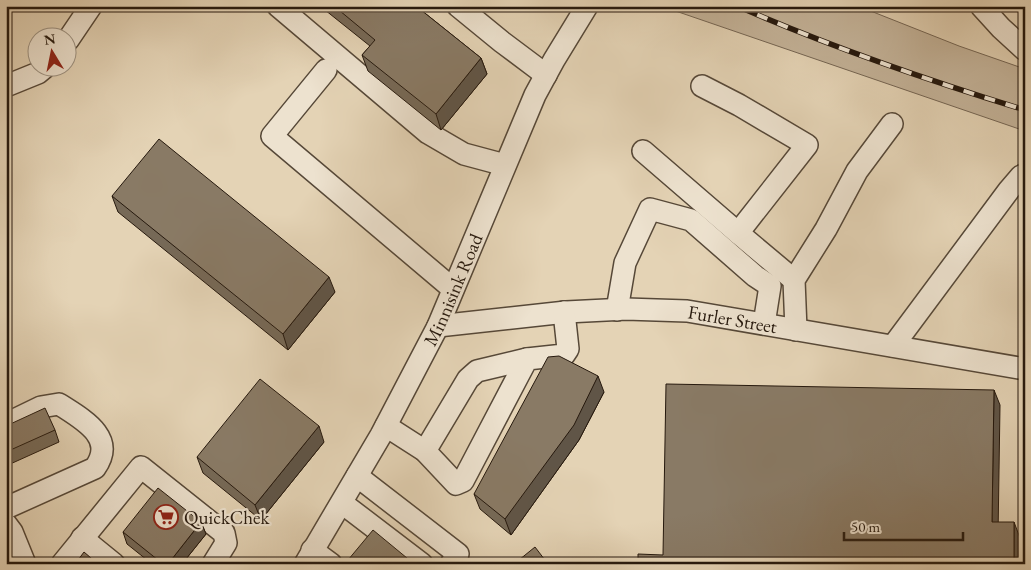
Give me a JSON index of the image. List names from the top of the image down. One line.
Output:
{"streets":{"street":["Minnisink Road","Furler Street"]},"crossings":[["Minnisink Road","Furler Street"]],"places":{"supermarket":["QuickChek"]},"scale_bar":"50 m","north":"top"}
